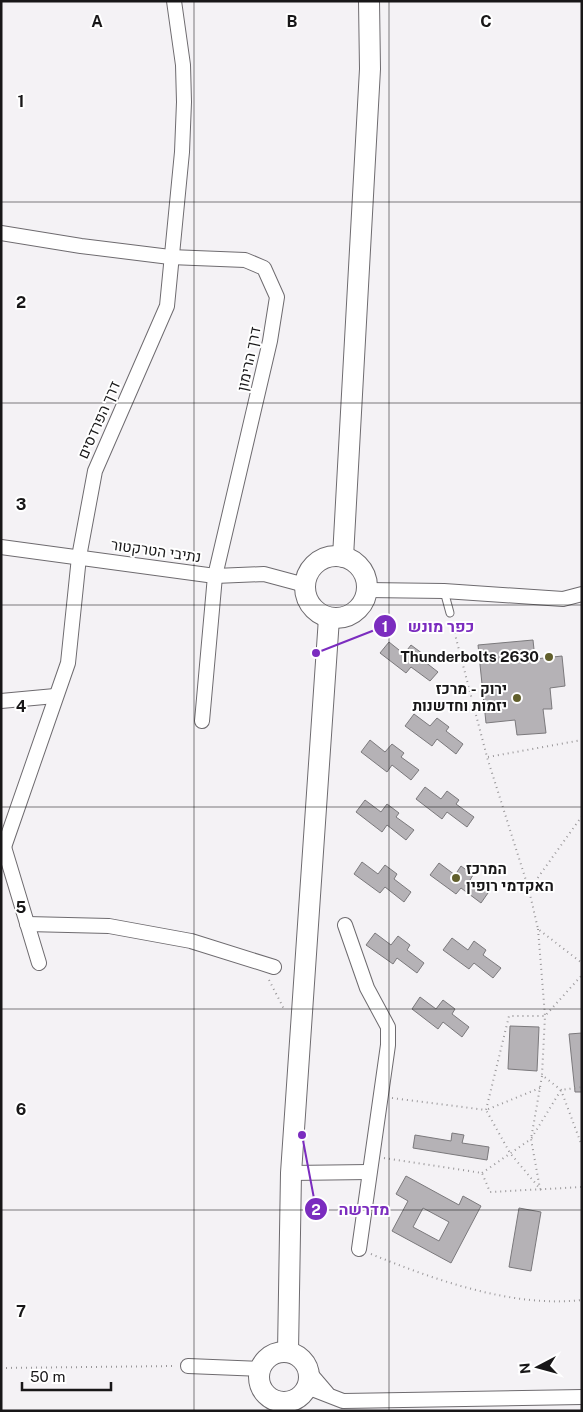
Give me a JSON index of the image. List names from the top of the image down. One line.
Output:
{"streets":{"street":["דרך הרימון","דרך הפרדסים","נתיבי הטרקטור"]},"crossings":[["דרך הרימון","דרך הפרדסים"],["דרך הרימון","נתיבי הטרקטור"],["דרך הפרדסים","נתיבי הטרקטור"]],"places":["כפר מונש","Thunderbolts 2630","ירוק - מרכז יזמות וחדשנות","המרכז האקדמי רופין","מדרשה"],"scale_bar":"50 m","north":"left","grid":{"columns":["A","B","C"],"rows":["1","2","3","4","5","6","7"]}}
